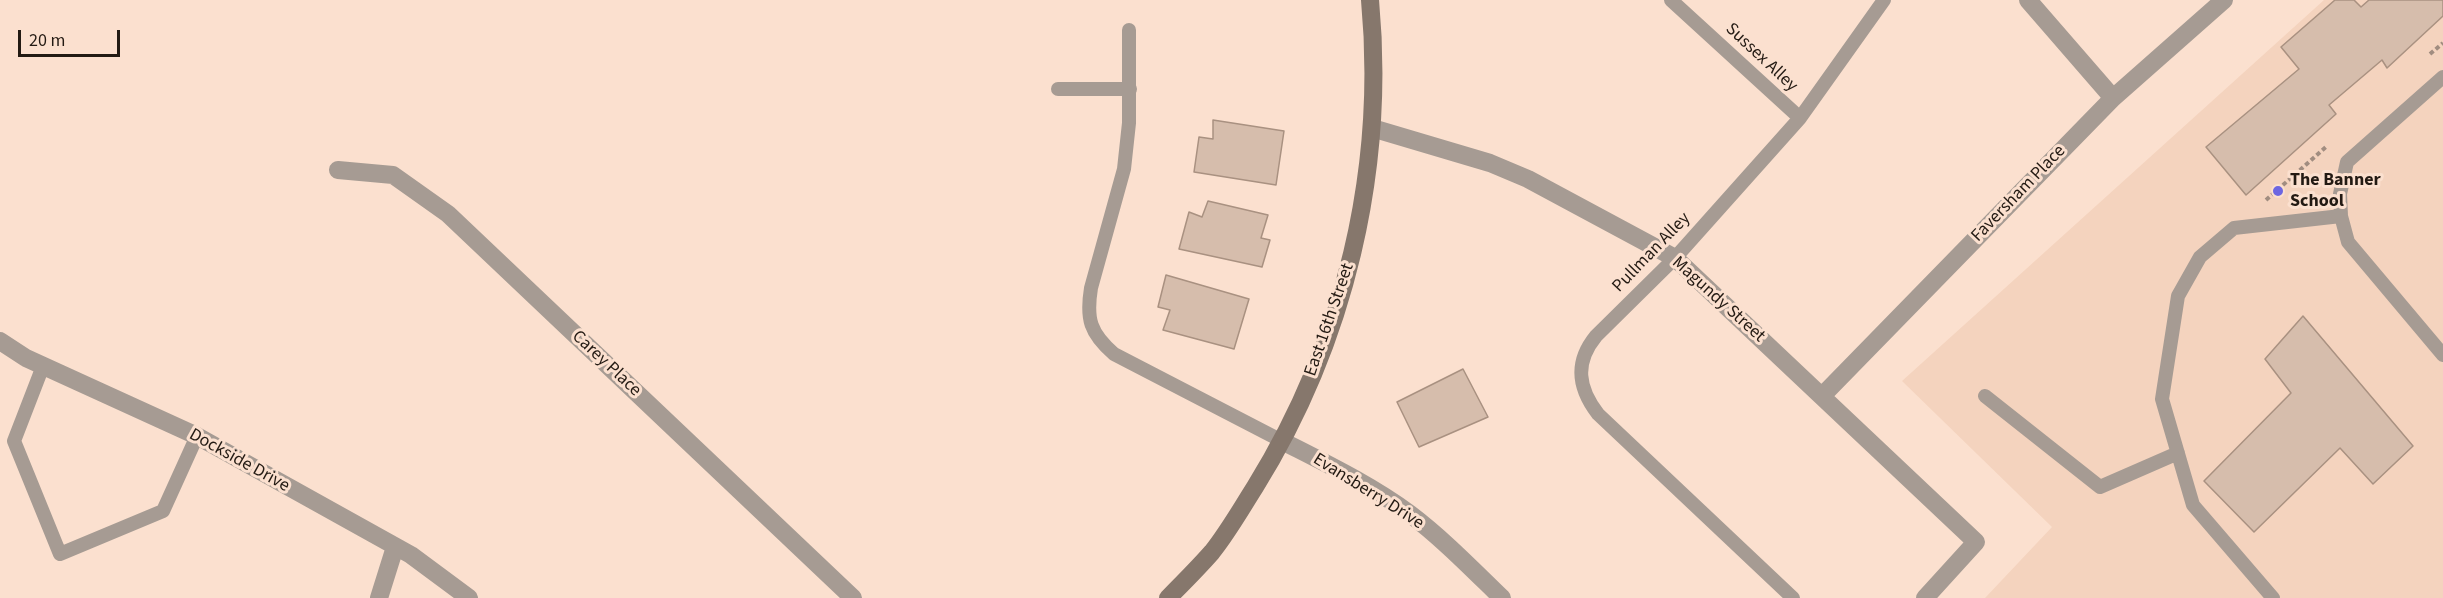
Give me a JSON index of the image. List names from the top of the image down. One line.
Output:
{"streets":{"street":["Faversham Place","Magundy Street","East 16th Street","Carey Place","Dockside Drive","Evansberry Drive"],"lane":["Sussex Alley","Pullman Alley"]},"crossings":[["Sussex Alley","Pullman Alley"],["Faversham Place","Magundy Street"],["Pullman Alley","Magundy Street"],["Magundy Street","East 16th Street"],["East 16th Street","Evansberry Drive"]],"places":["The Banner School"],"scale_bar":"20 m"}
